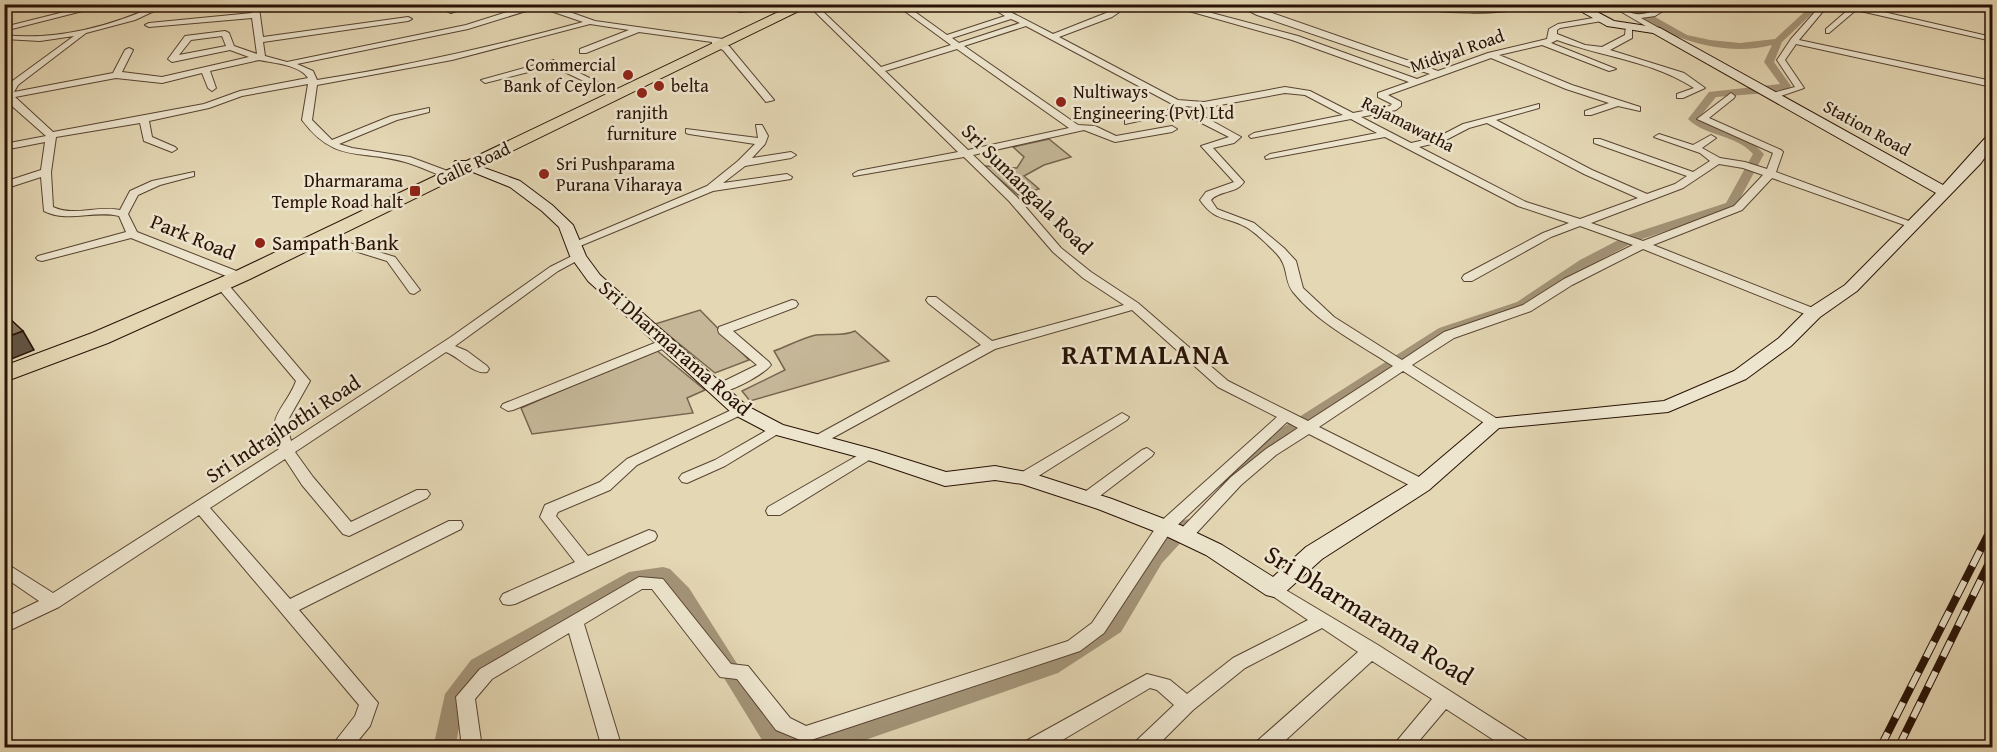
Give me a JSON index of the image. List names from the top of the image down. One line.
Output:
{"streets":{"highway":["Galle Road"],"street":["Midiyal Road","Rajamawatha","Station Road","Sri Sumangala Road","Park Road","Sri Dharmarama Road","Sri Indrajhothi Road"]},"crossings":[["Midiyal Road","Rajamawatha"],["Galle Road","Sri Sumangala Road"],["Galle Road","Park Road"],["Galle Road","Sri Dharmarama Road"],["Sri Dharmarama Road","Sri Indrajhothi Road"]],"districts":["RATMALANA"],"places":{"other":["Commercial Bank of Ceylon","belta","ranjith furniture","Nultiways Engineering (Pvt) Ltd","Sri Pushparama Purana Viharaya","Sampath Bank"],"transit":["Dharmarama Temple Road halt"]}}
